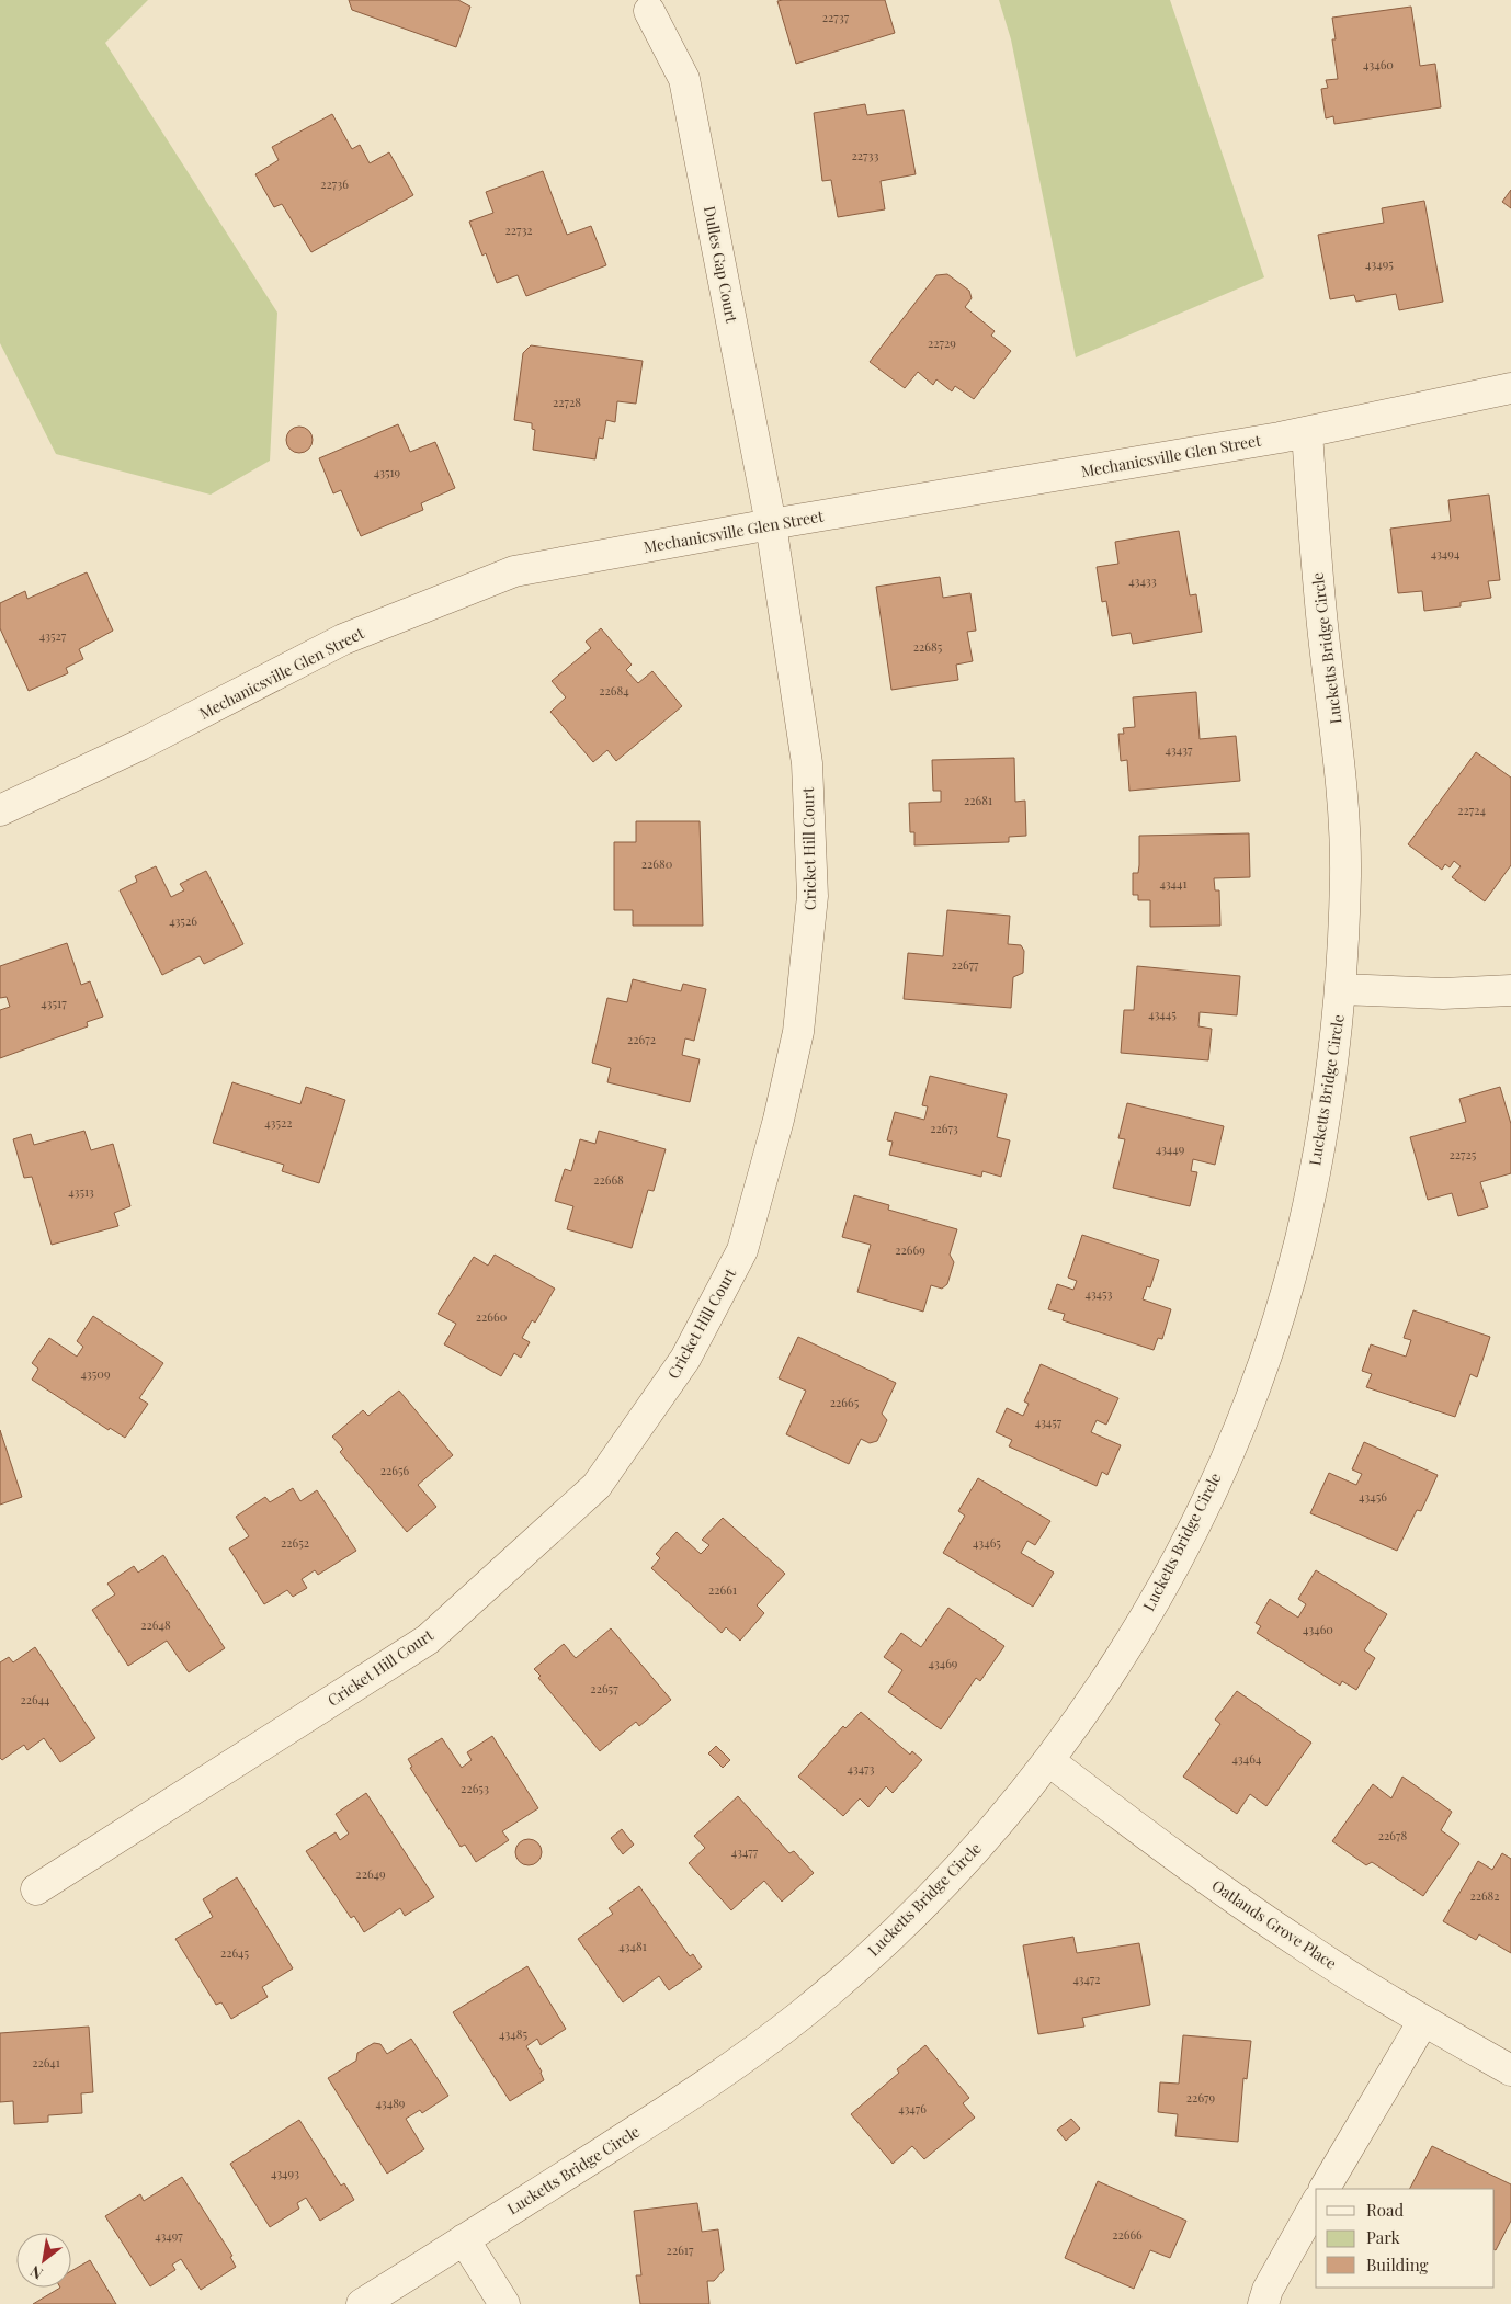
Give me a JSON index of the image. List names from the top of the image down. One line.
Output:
{"streets":{"street":["Dulles Gap Court","Mechanicsville Glen Street","Lucketts Bridge Circle","Cricket Hill Court","Oatlands Grove Place"]},"crossings":[["Dulles Gap Court","Mechanicsville Glen Street"],["Dulles Gap Court","Cricket Hill Court"],["Mechanicsville Glen Street","Lucketts Bridge Circle"],["Mechanicsville Glen Street","Cricket Hill Court"],["Lucketts Bridge Circle","Oatlands Grove Place"]],"house_numbers":["22737","43460","22733","22736","22732","43495","22729","22728","43519","43494","43433","43527","22685","22684","43437","22681","22724","22680","43441","43526","22677","43517","43445","22672","43522","22673","43449","22725","22668","43513","22669","43453","22660","43509","22665","43457","22656","43456","22652","43465","22661","22648","43460","43469","22657","22644","43464","43473","22653","22678","43477","22649","22682","43481","22645","43472","43485","22641","22679","43489","43476","43493","22666","43497","22617"],"legend":["Road","Park","Building"],"north":"bottom left"}
